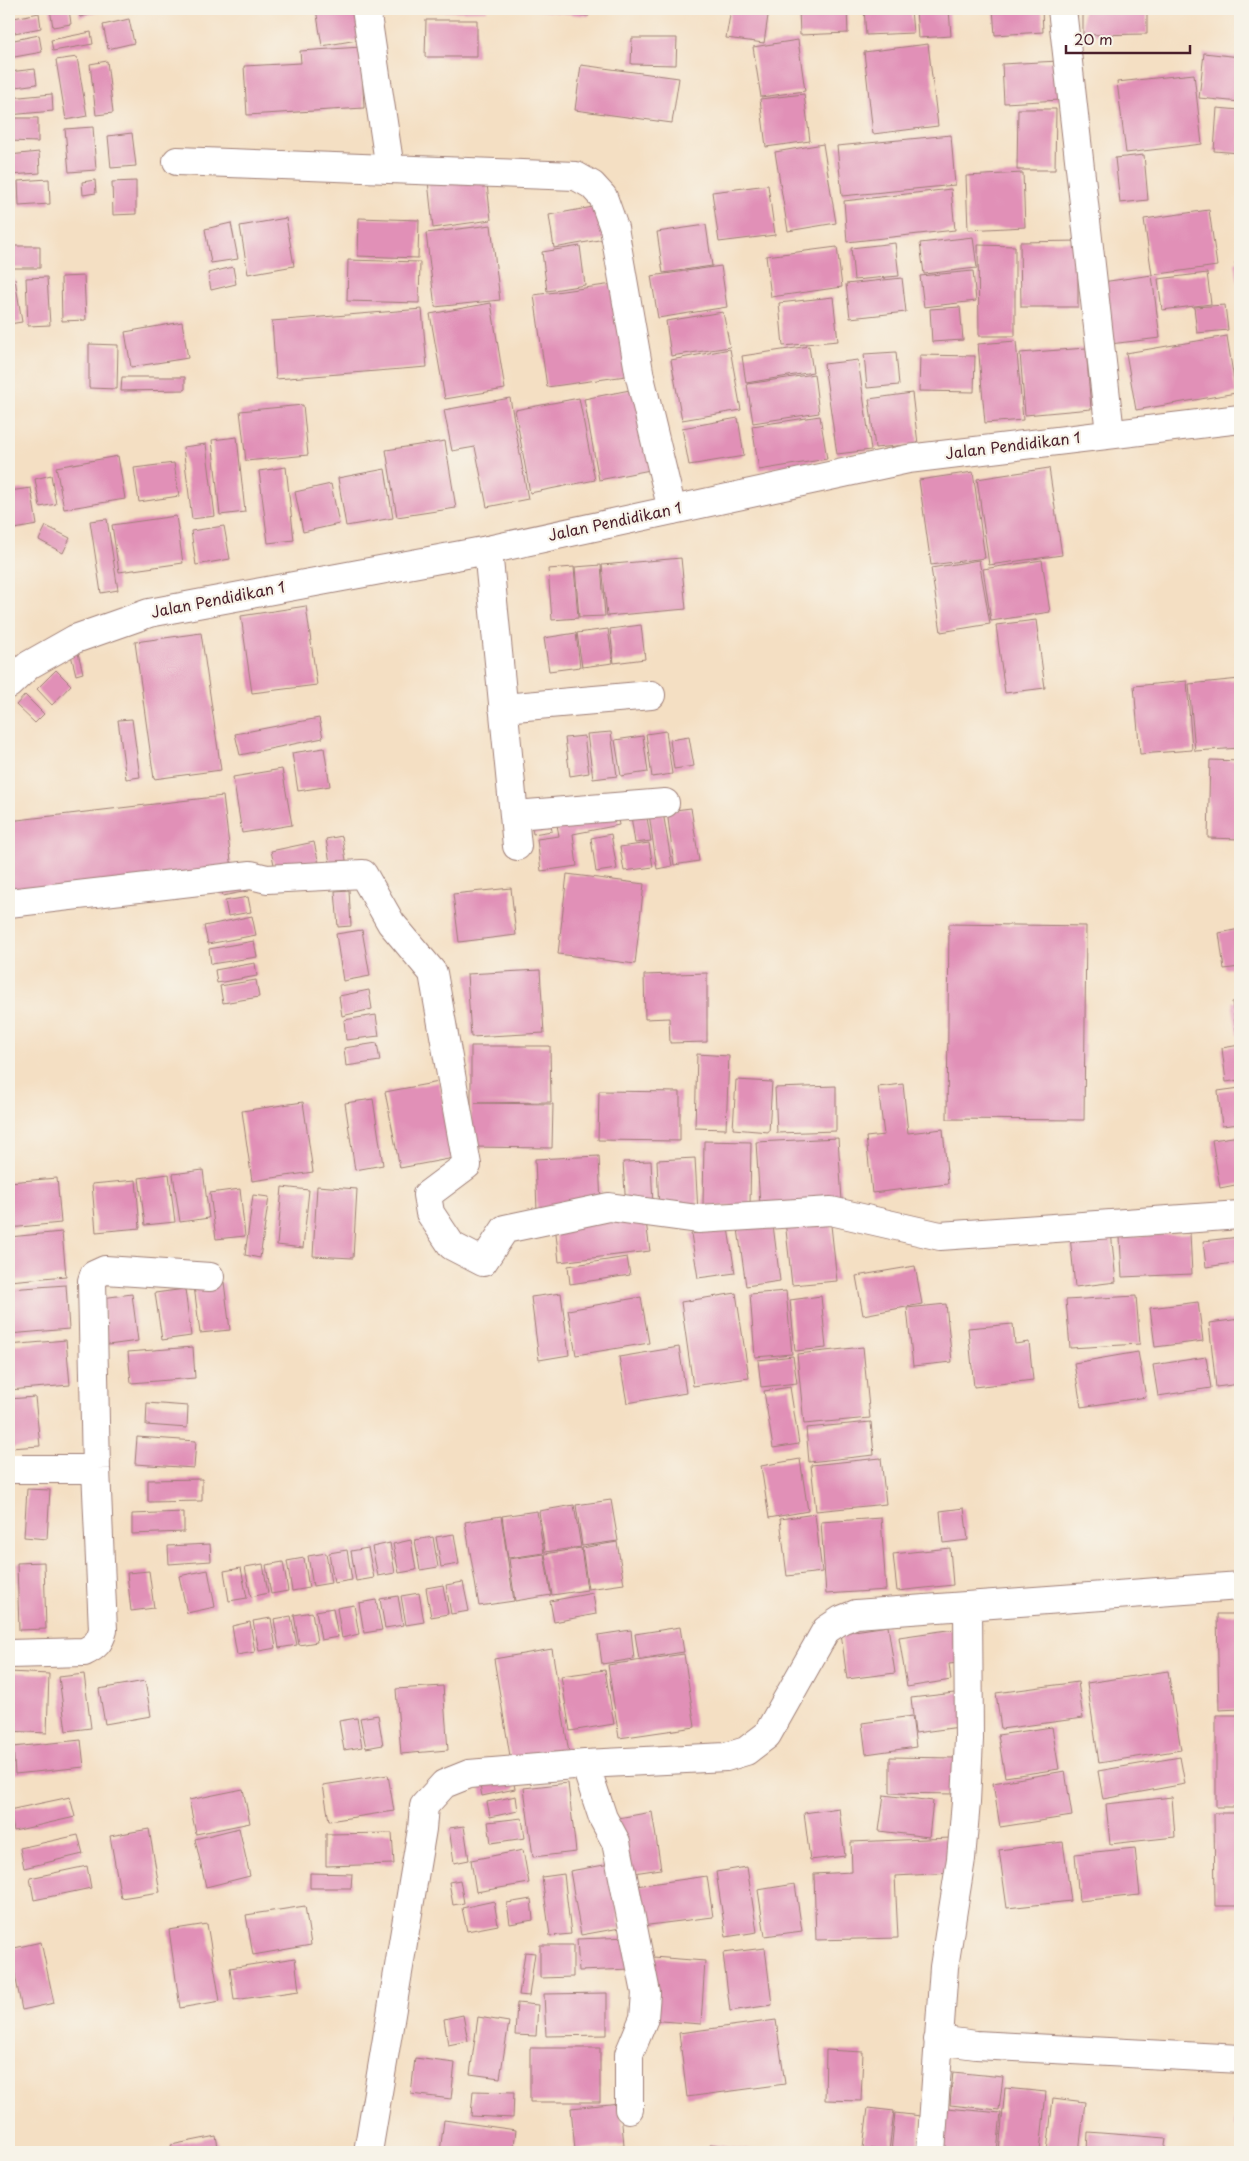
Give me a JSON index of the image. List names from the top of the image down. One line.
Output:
{"streets":{"street":["Jalan Pendidikan 1"]},"scale_bar":"20 m"}
